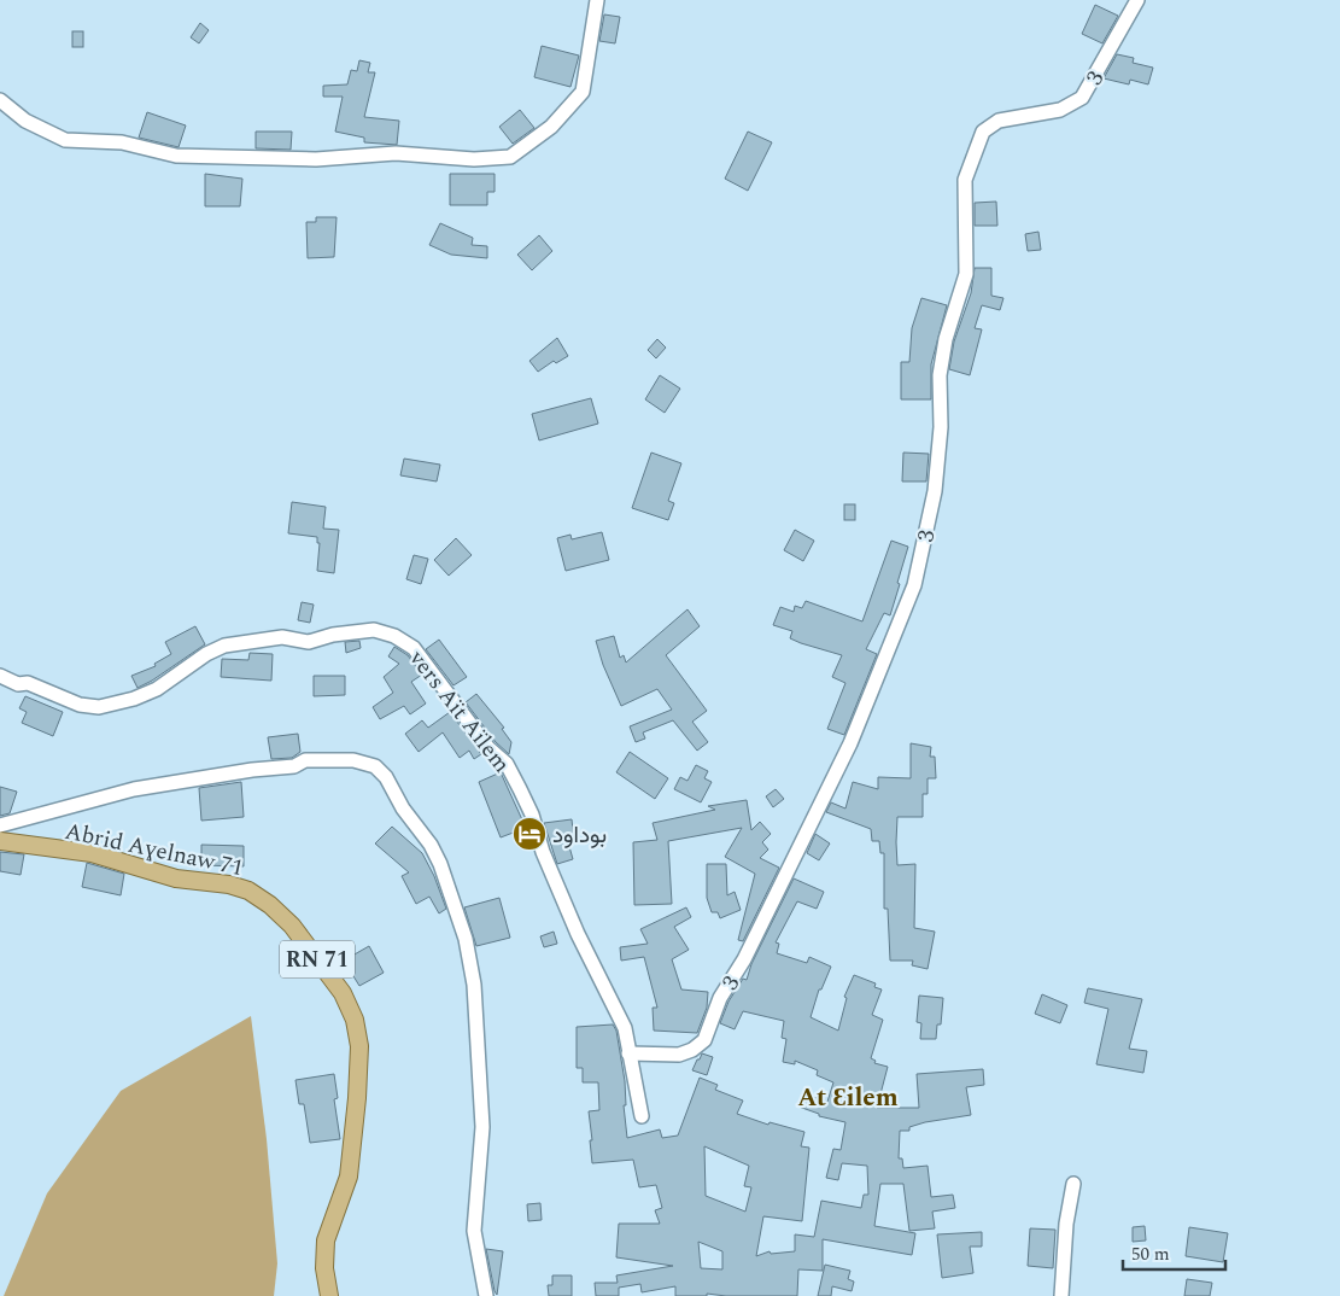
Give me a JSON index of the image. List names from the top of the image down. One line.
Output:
{"streets":{"main road":["Abrid Aɣelnaw 71","RN 71"],"street":["3","vers Aït Aïlem"]},"crossings":[["3","vers Aït Aïlem"]],"districts":["At Ɛilem"],"places":{"hotel":["بوداود"]},"scale_bar":"50 m"}
